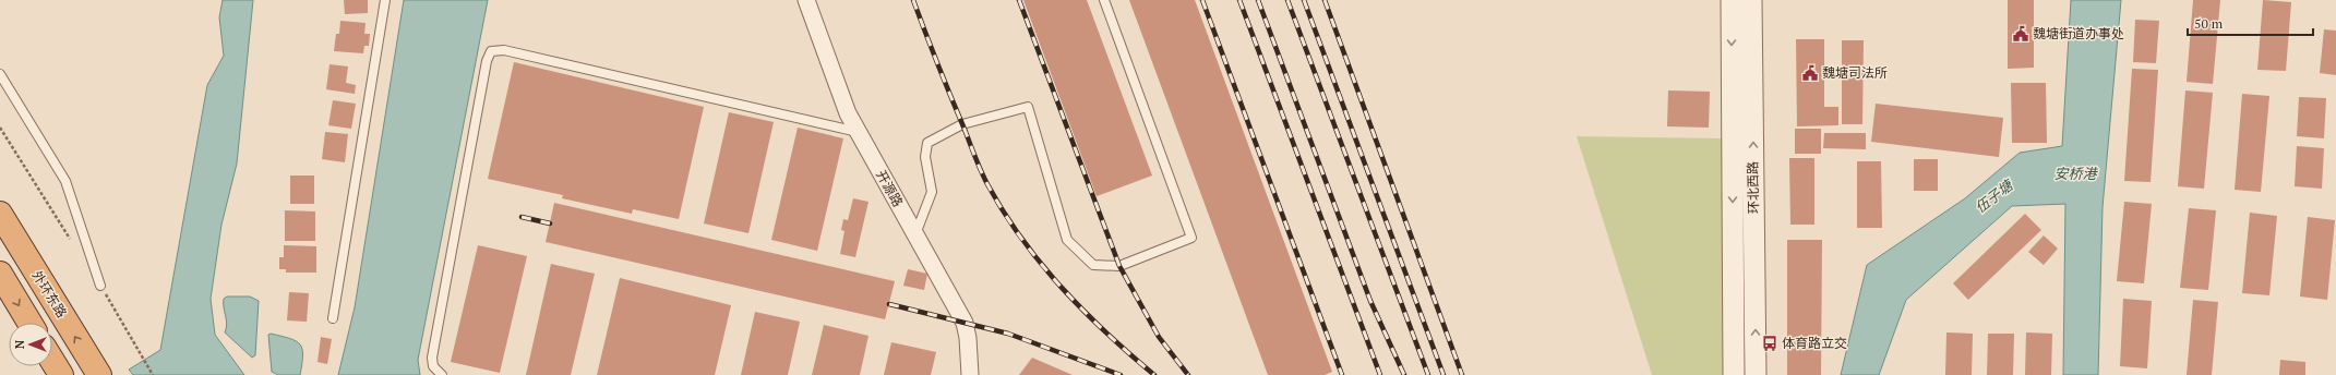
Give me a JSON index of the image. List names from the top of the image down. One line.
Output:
{"streets":{"highway":["外环东路"],"street":["环北西路","开源路"]},"water":["安桥港","伍子塘"],"places":{"public building":["魏塘街道办事处","魏塘司法所"],"bus stop":["体育路立交"]},"scale_bar":"50 m","north":"left"}
